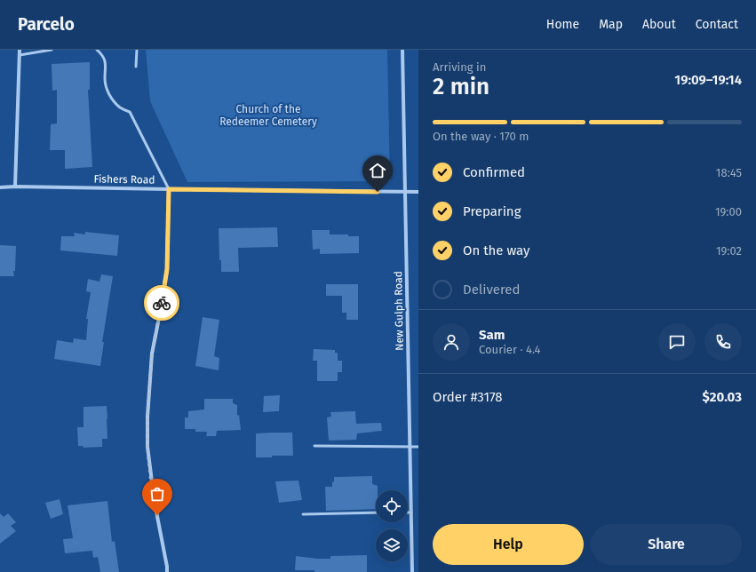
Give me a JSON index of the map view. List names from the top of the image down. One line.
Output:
{"streets":{"street":["Fishers Road","New Gulph Road"]},"crossings":[["Fishers Road","New Gulph Road"]],"parks":["Church of the Redeemer Cemetery"],"page":{"header":"Parcelo","nav":["Home","Map","About","Contact"],"heading":["2 min","Arriving in","19:09–19:14"],"panel":["Sam","Courier · 4.4","Order #3178","$20.03"],"bar":"On the way · 170 m","list":[["Confirmed","18:45"],["Preparing","19:00"],["On the way","19:02"],"Delivered"],"buttons":["Help","Share"]}}
